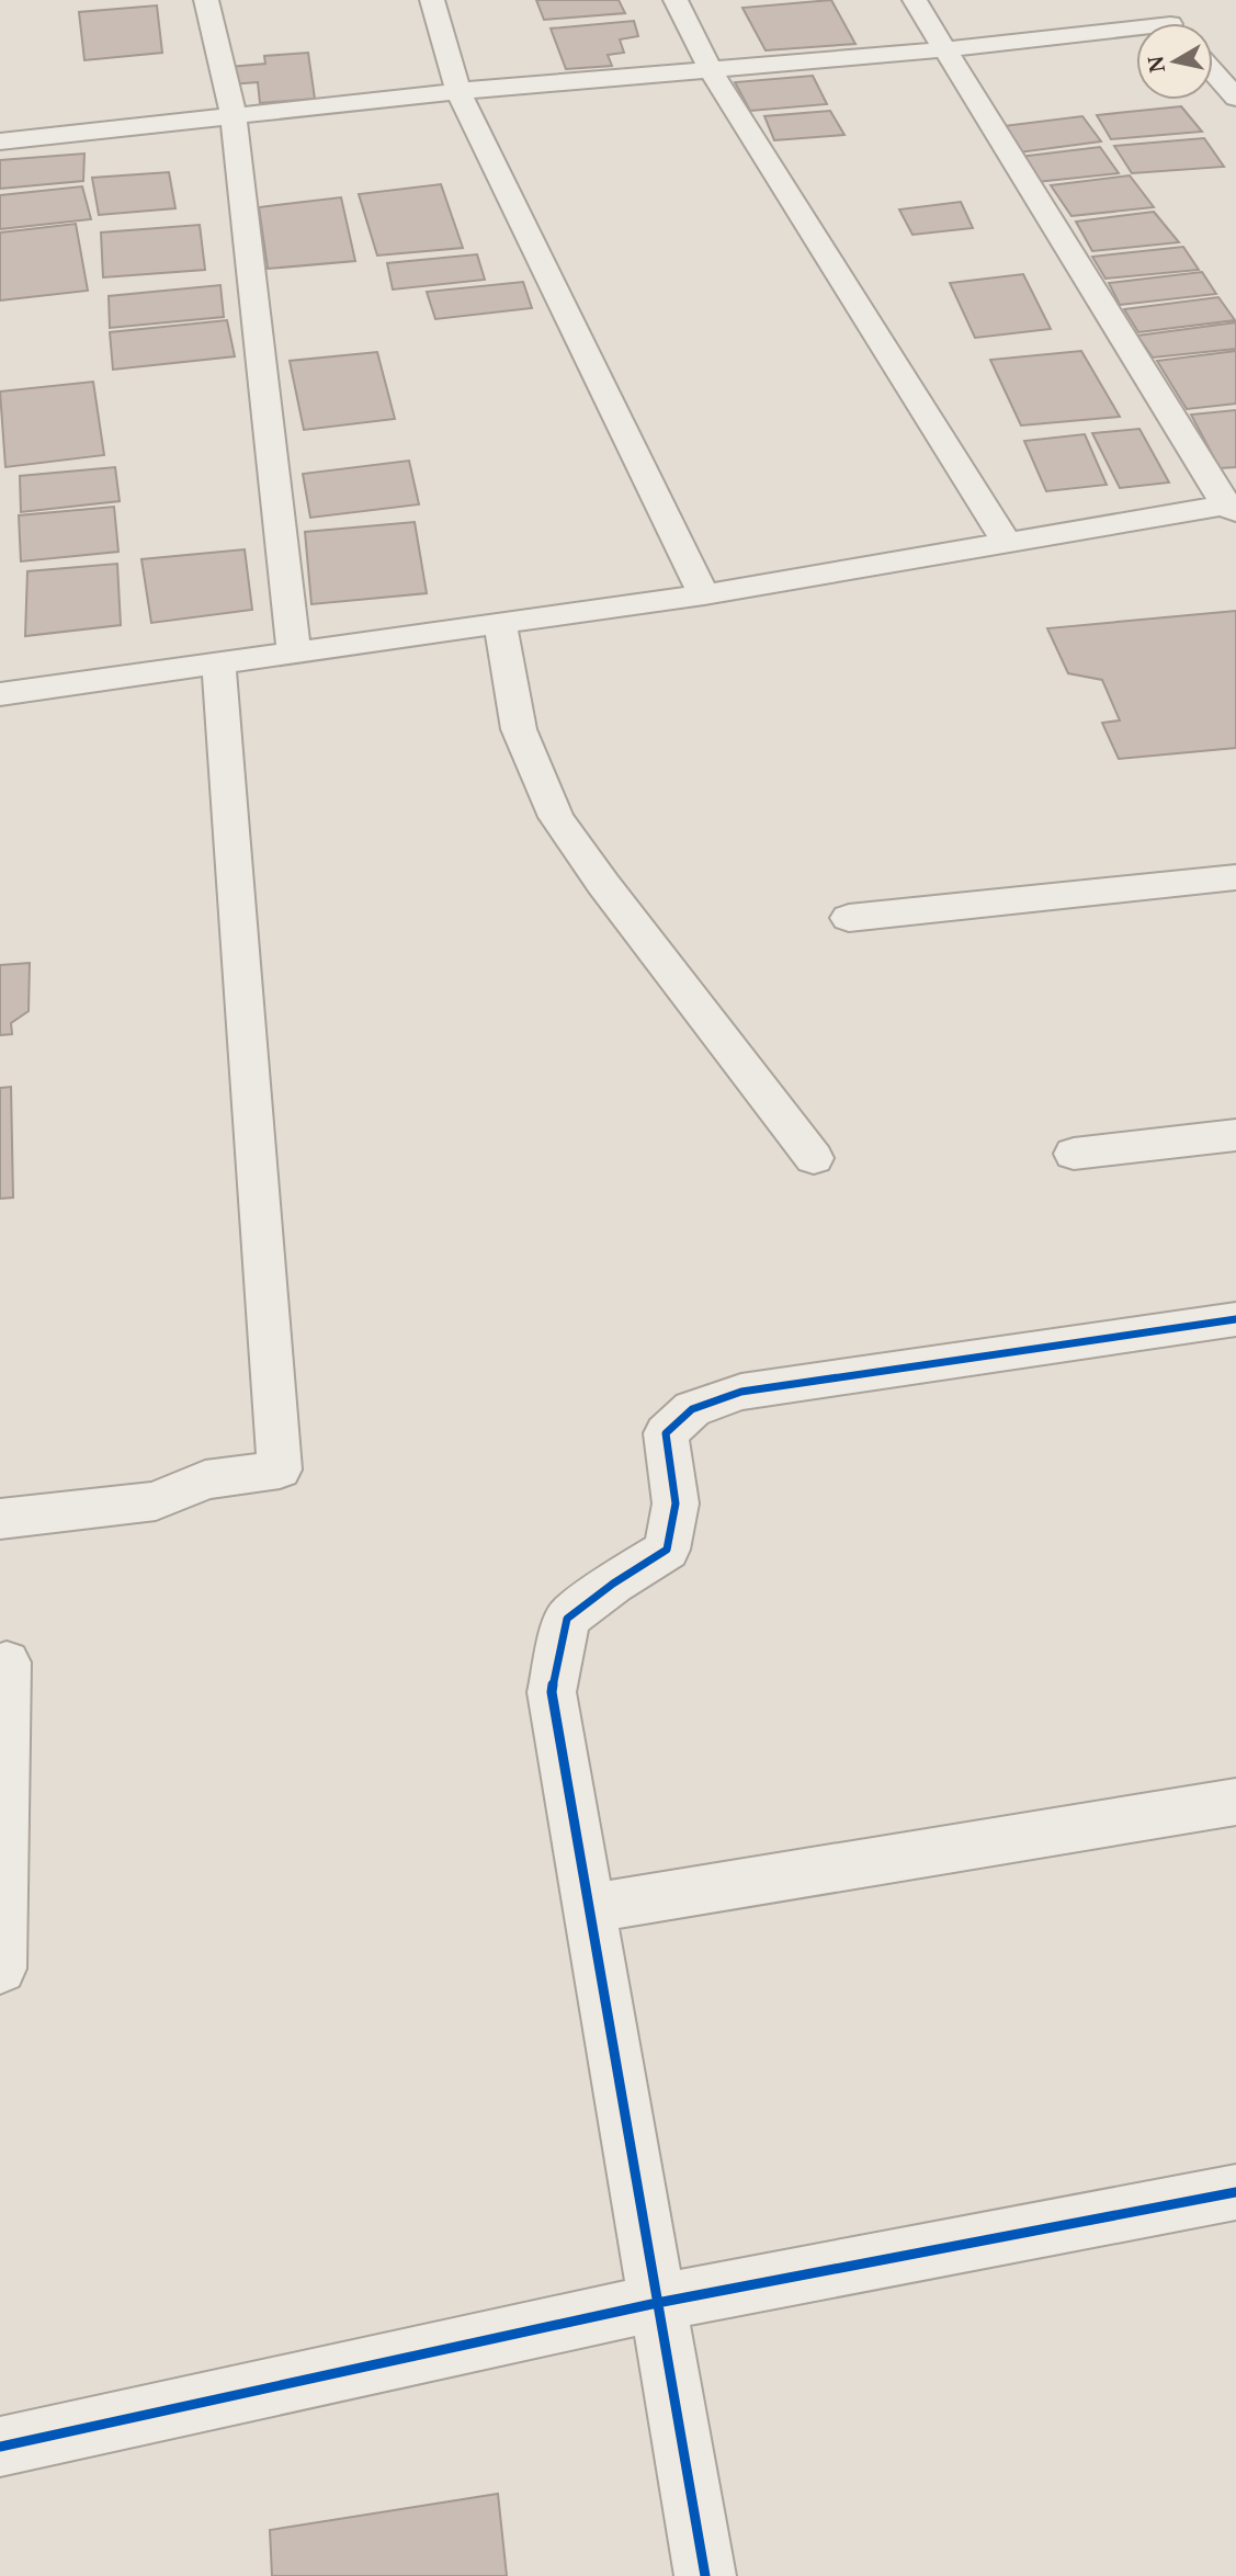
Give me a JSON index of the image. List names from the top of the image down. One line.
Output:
{"north":"left"}
